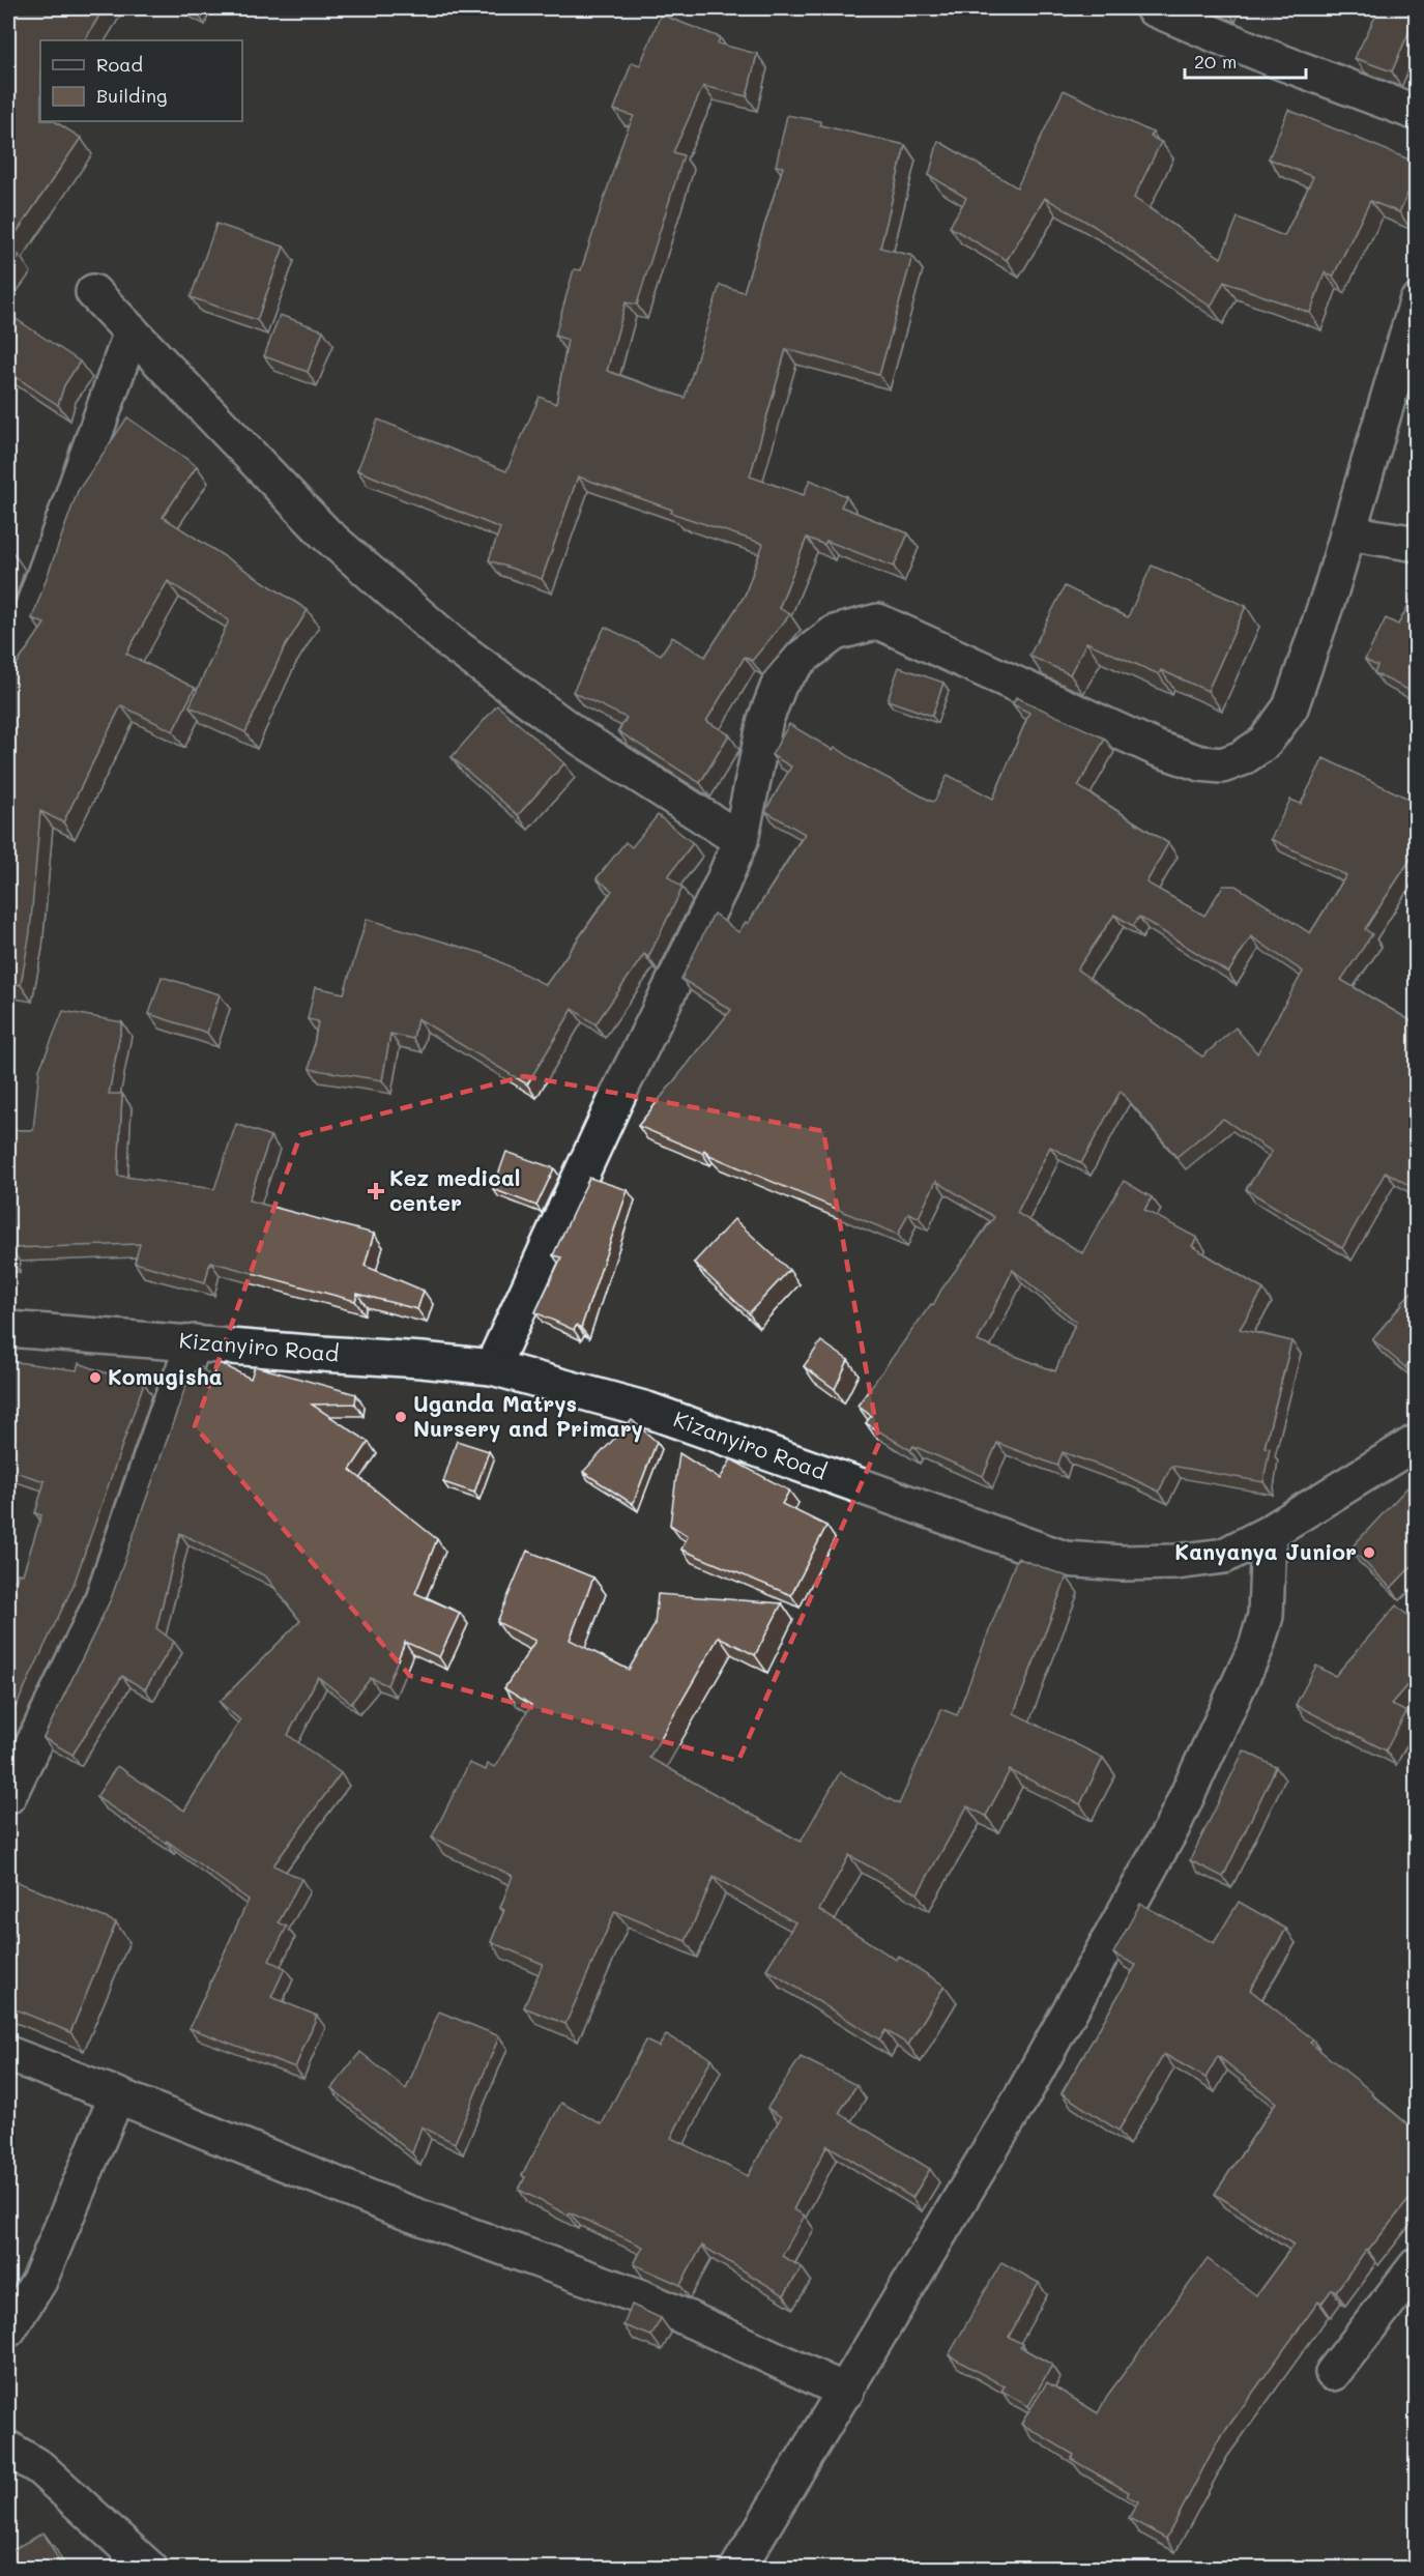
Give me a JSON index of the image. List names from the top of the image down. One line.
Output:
{"streets":{"street":["Kizanyiro Road"]},"places":{"health":["Kez medical center"],"other":["Komugisha","Uganda Matrys Nursery and Primary","Kanyanya Junior"]},"legend":["Road","Building"],"scale_bar":"20 m"}
